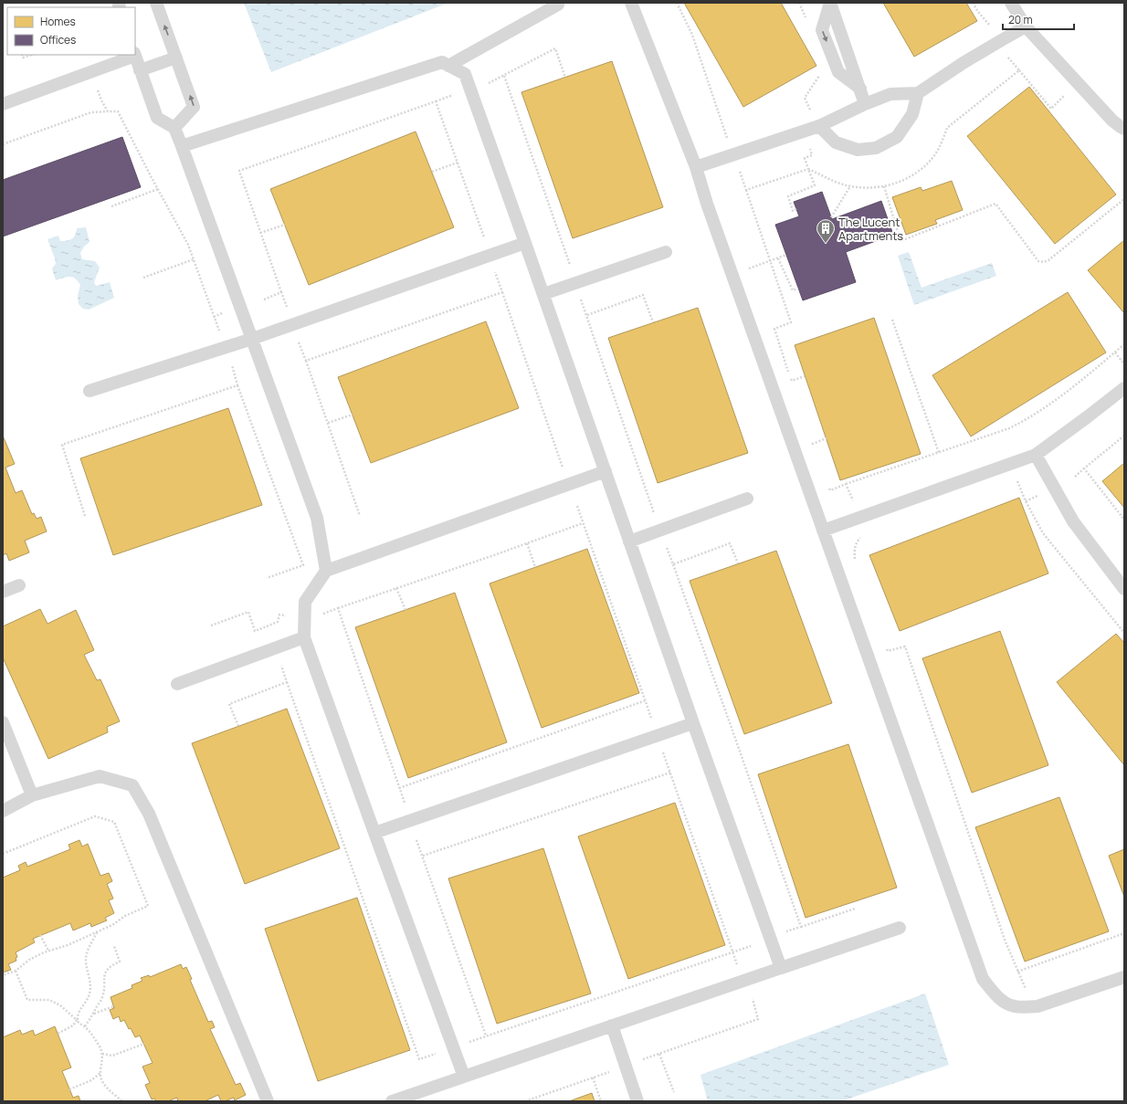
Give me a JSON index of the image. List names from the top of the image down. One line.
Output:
{"places":{"building":["The Lucent Apartments"]},"legend":["Homes","Offices"],"scale_bar":"20 m"}
